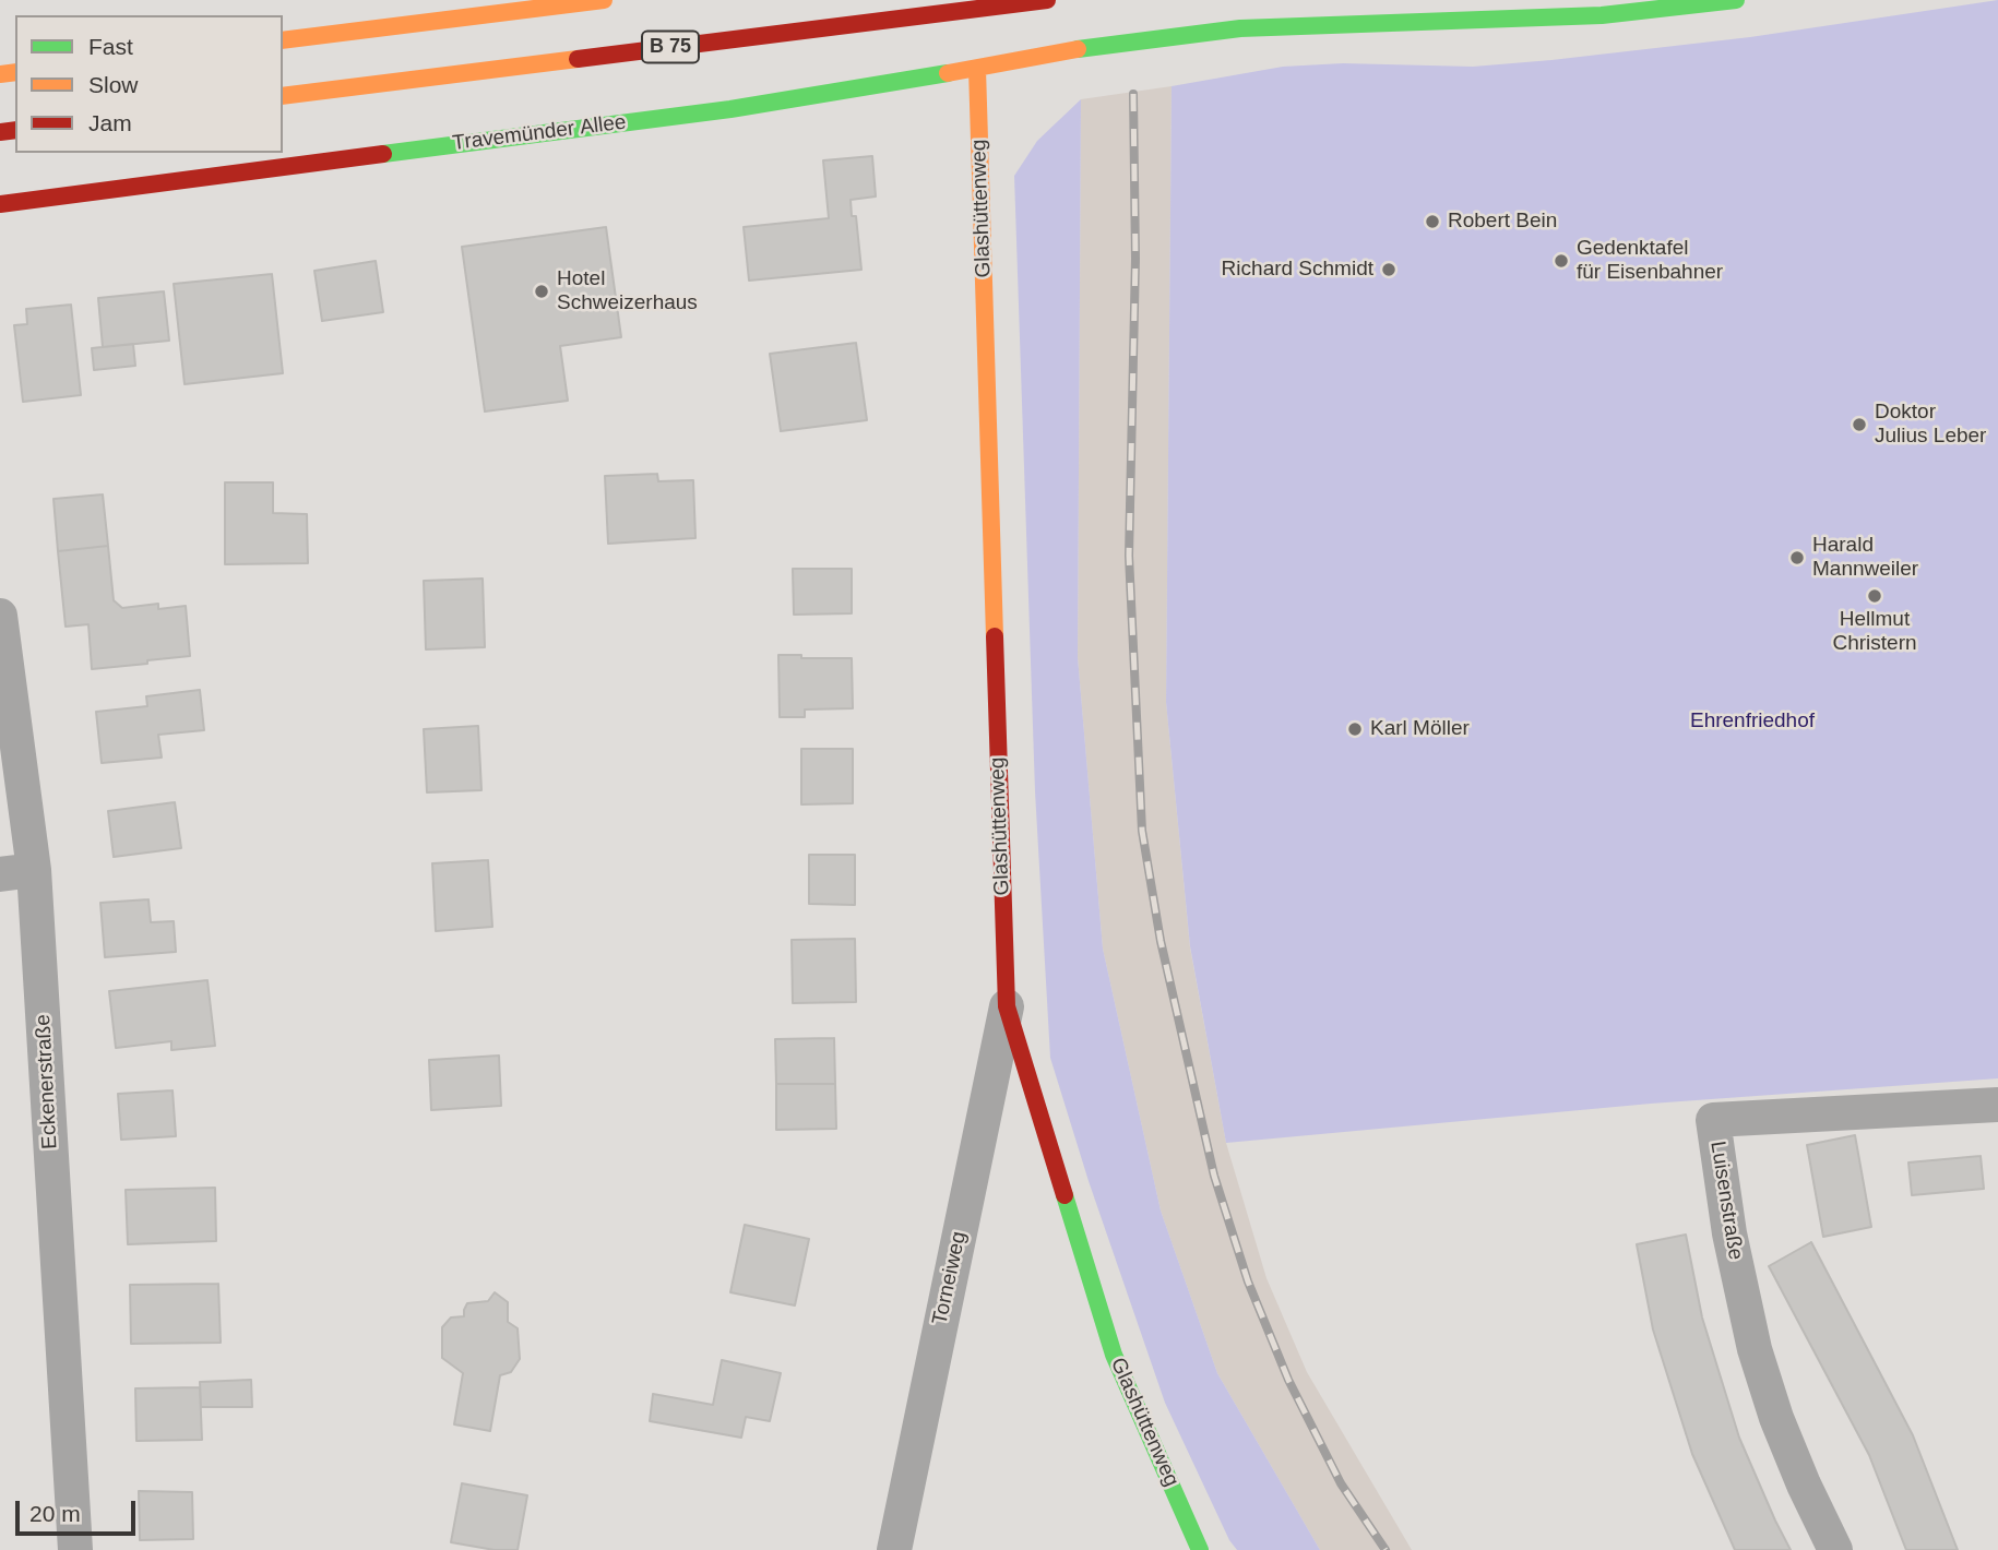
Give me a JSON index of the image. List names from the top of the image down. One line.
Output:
{"streets":{"main road":["B 75","Travemünder Allee","Glashüttenweg"],"street":["Eckenerstraße","Luisenstraße","Torneiweg"]},"crossings":[["Travemünder Allee","Glashüttenweg"],["Glashüttenweg","Torneiweg"]],"parks":["Ehrenfriedhof"],"places":["Robert Bein","Gedenktafel für Eisenbahner","Richard Schmidt","Hotel Schweizerhaus","Doktor Julius Leber","Harald Mannweiler","Hellmut Christern","Karl Möller"],"legend":["Fast","Slow","Jam"],"scale_bar":"20 m"}
